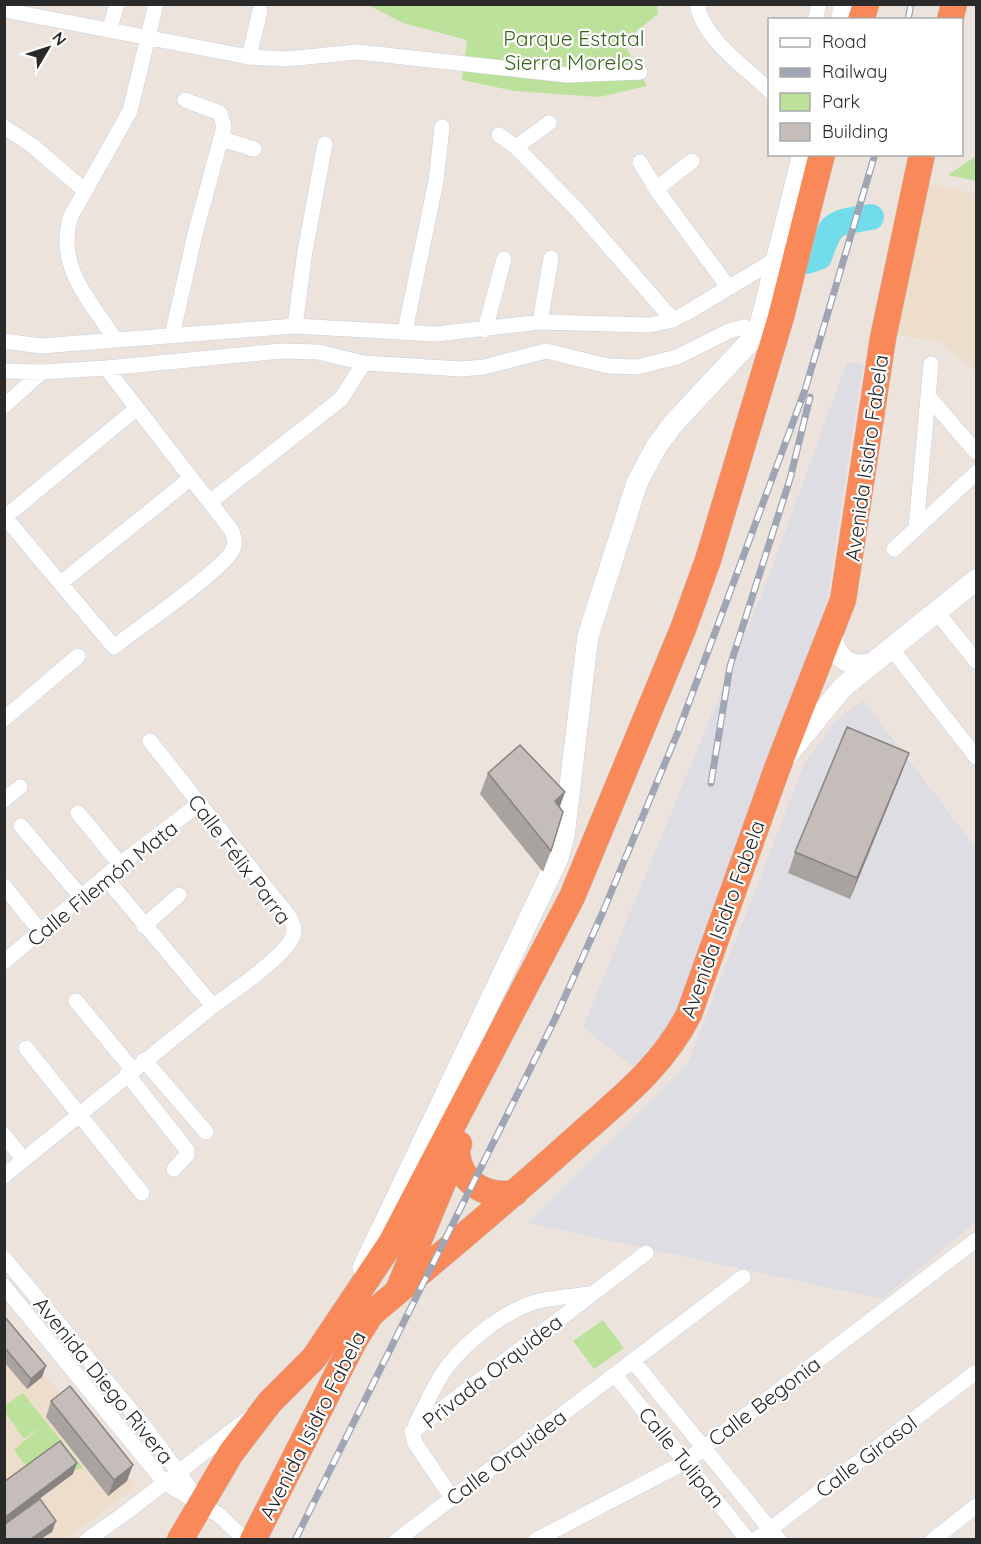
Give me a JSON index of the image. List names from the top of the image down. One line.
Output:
{"streets":{"highway":["Avenida Isidro Fabela"],"street":["Calle Félix Parra","Calle Filemón Mata","Privada Orquídea","Avenida Diego Rivera","Calle Begonia","Calle Girasol","Calle Orquidea","Calle Tulipan"]},"crossings":[["Avenida Isidro Fabela","Avenida Diego Rivera"],["Calle Félix Parra","Calle Filemón Mata"],["Calle Begonia","Calle Tulipan"],["Calle Girasol","Calle Tulipan"],["Calle Orquidea","Calle Tulipan"]],"parks":["Parque Estatal Sierra Morelos"],"legend":["Road","Railway","Park","Building"],"north":"top right"}
